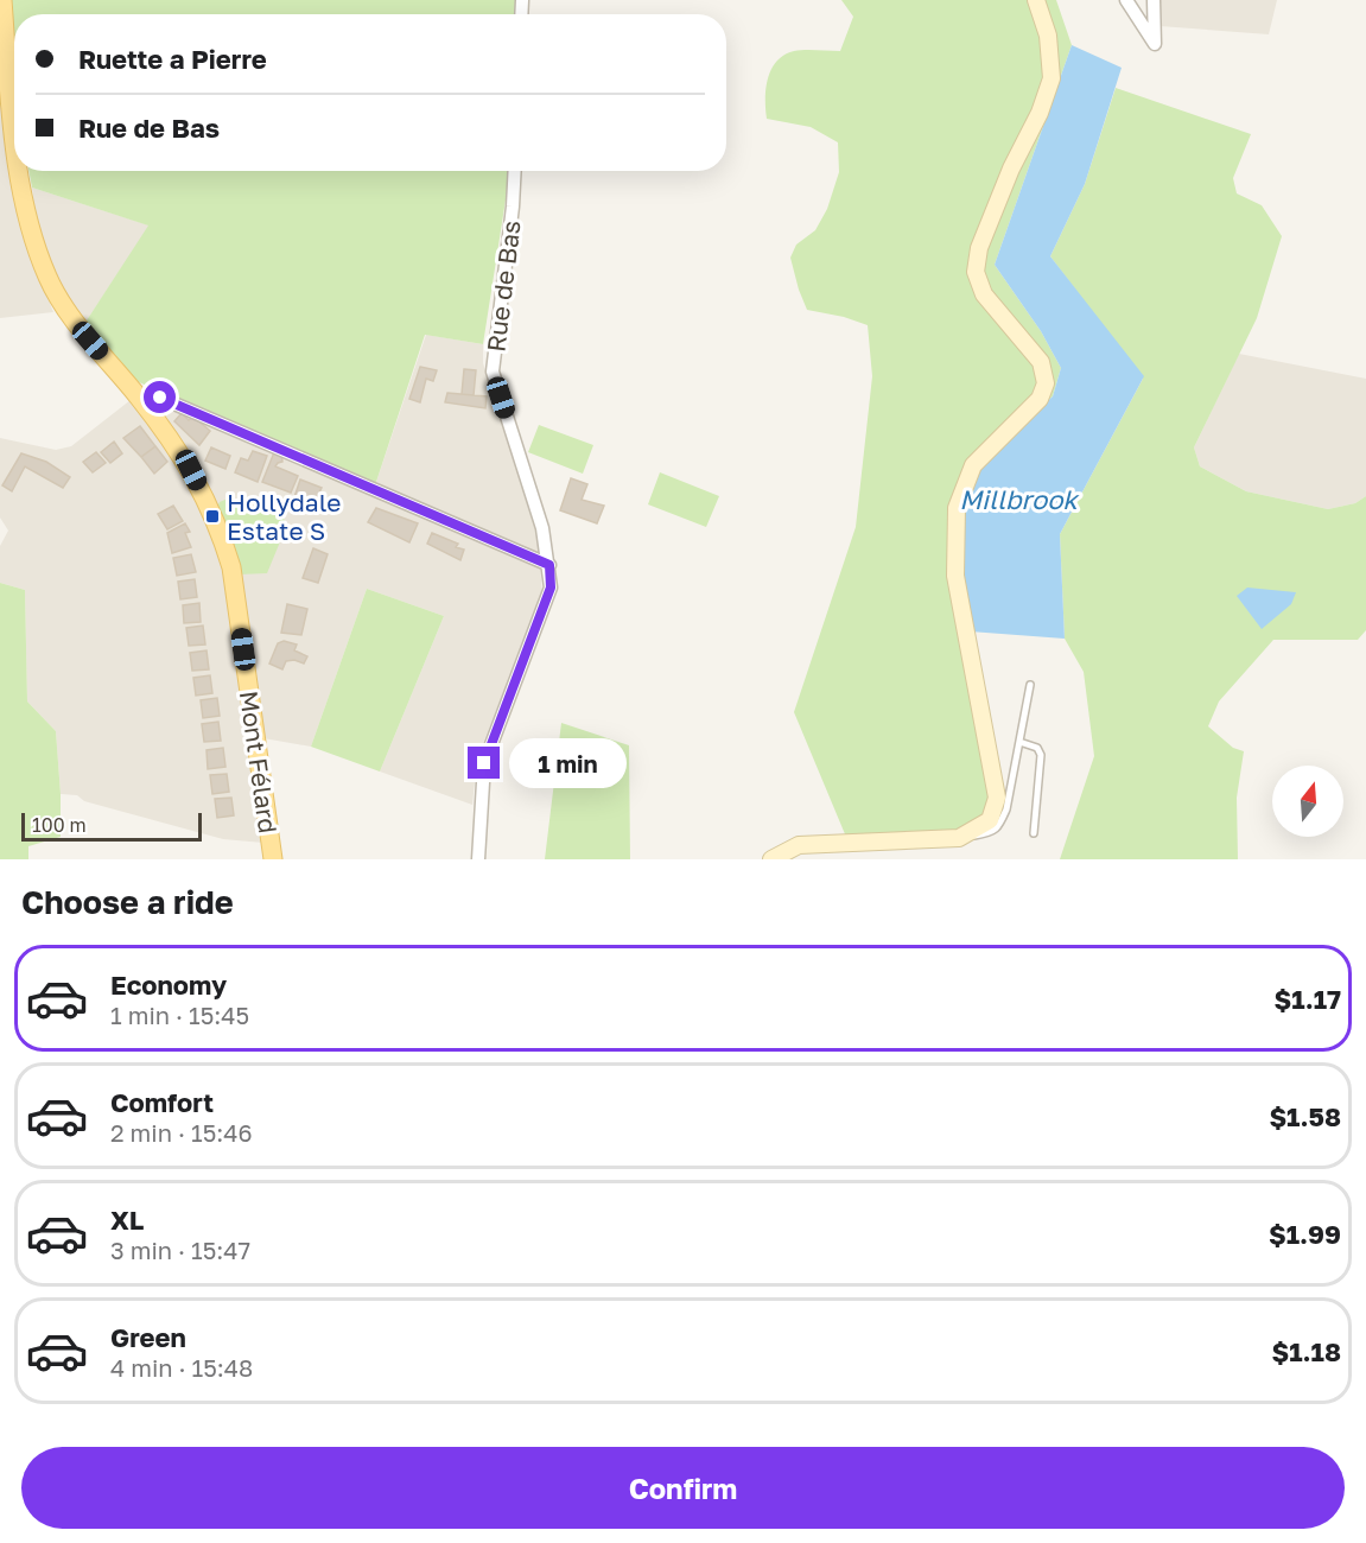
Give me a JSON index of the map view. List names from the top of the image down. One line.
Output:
{"streets":{"main road":["Mont Félard"],"street":["Rue de Bas"]},"water":["Millbrook"],"places":{"transit":["Hollydale Estate S"]},"scale_bar":"100 m","north":"top","page":{"banner":["Ruette a Pierre","Rue de Bas"],"bubble":"1 min","scale":"100 m","heading":"Choose a ride","list":[{"name":"Economy","note":"1 min · 15:45","value":"$1.17"},{"name":"Comfort","note":"2 min · 15:46","value":"$1.58"},{"name":"XL","note":"3 min · 15:47","value":"$1.99"},{"name":"Green","note":"4 min · 15:48","value":"$1.18"}],"buttons":"Confirm"}}
